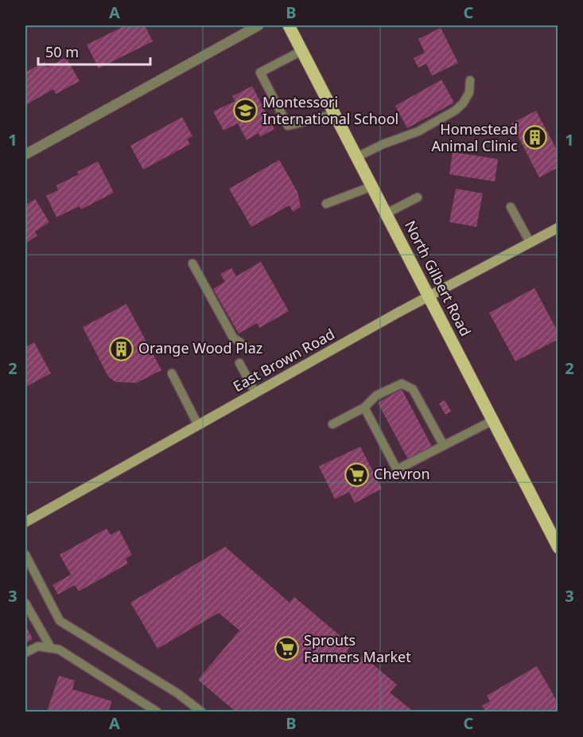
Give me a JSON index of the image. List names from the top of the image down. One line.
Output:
{"streets":{"main road":["North Gilbert Road","East Brown Road"]},"crossings":[["North Gilbert Road","East Brown Road"]],"places":{"school or university":["Montessori International School"],"building":["Homestead Animal Clinic","Orange Wood Plaz"],"supermarket":["Chevron","Sprouts Farmers Market"]},"scale_bar":"50 m","grid":{"columns":["A","B","C"],"rows":["1","2","3"]}}
